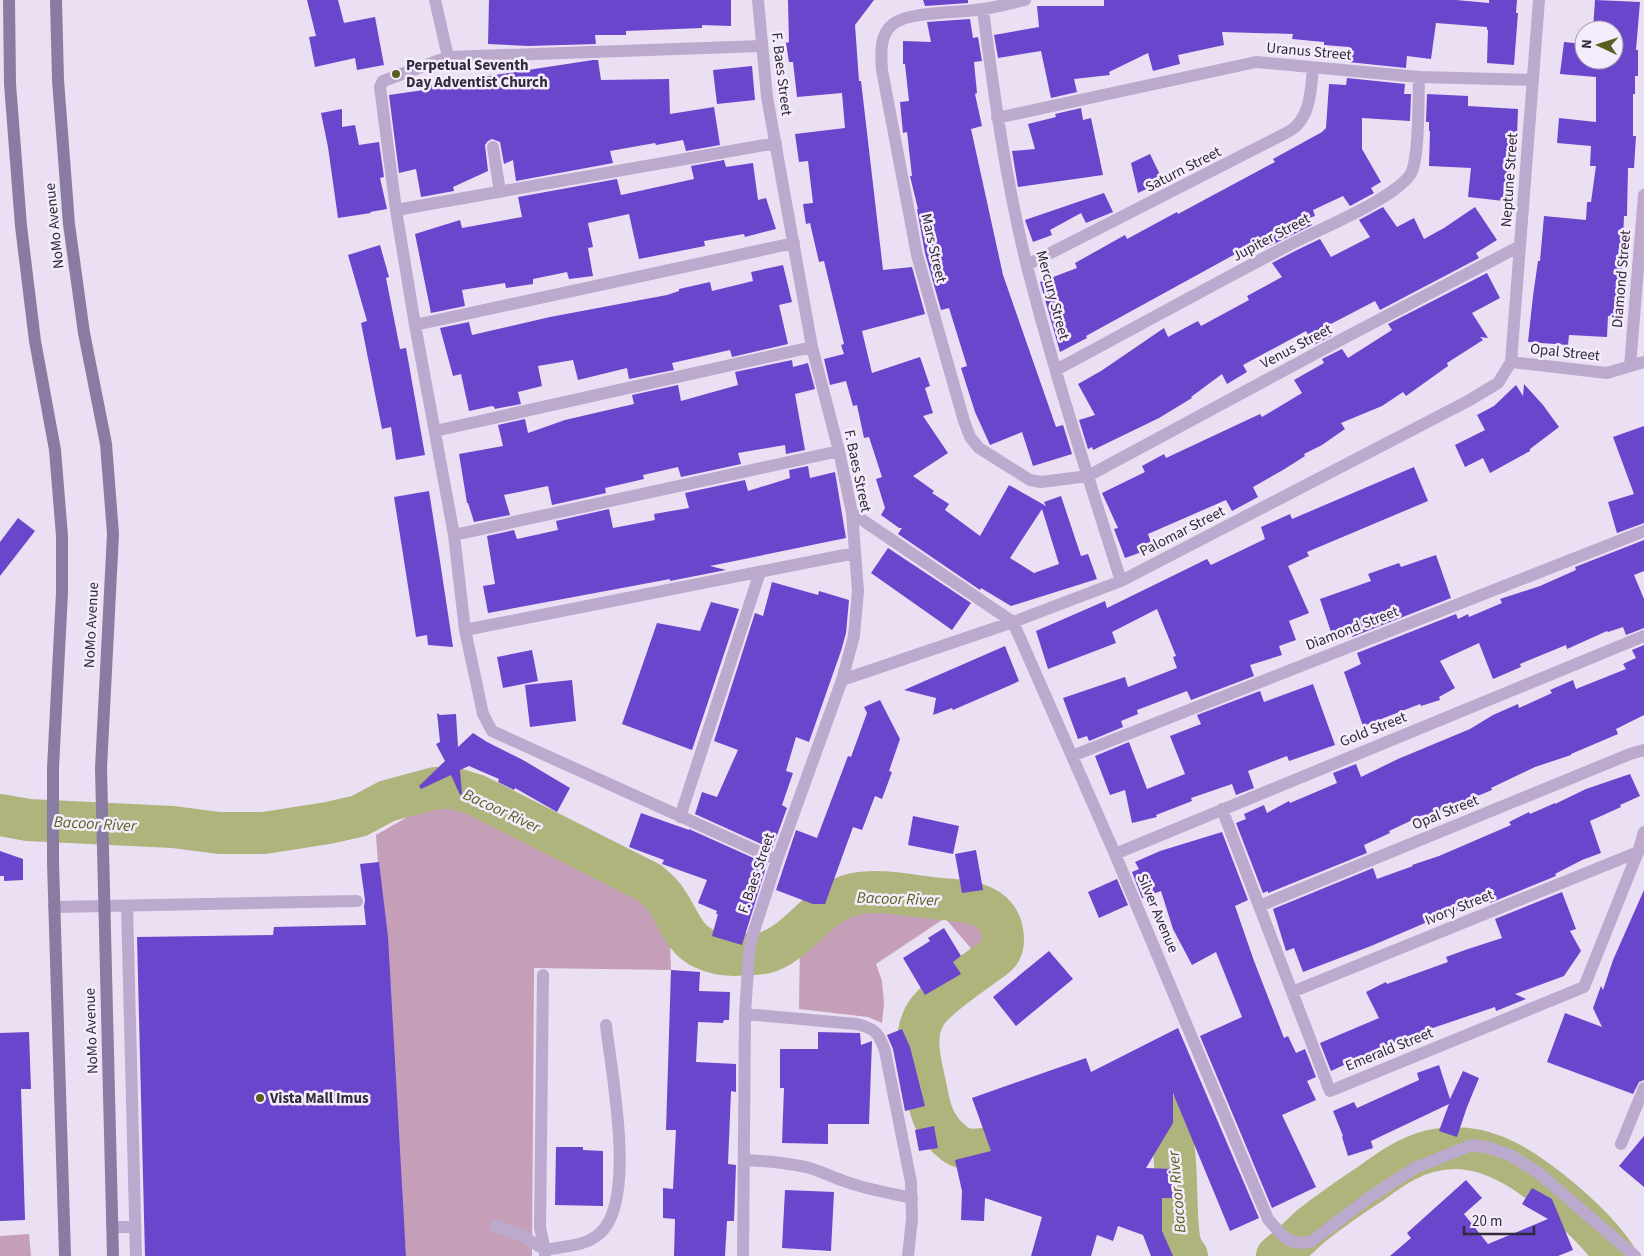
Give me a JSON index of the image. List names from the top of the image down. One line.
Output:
{"streets":{"main road":["NoMo Avenue"],"street":["Uranus Street","F. Baes Street","Saturn Street","Neptune Street","Jupiter Street","Mars Street","Diamond Street","Mercury Street","Venus Street","Opal Street","Palomar Street","Gold Street","Ivory Street","Silver Avenue","Emerald Street"]},"crossings":[["Uranus Street","Saturn Street"],["Uranus Street","Neptune Street"],["Uranus Street","Jupiter Street"],["Uranus Street","Mercury Street"],["F. Baes Street","Palomar Street"],["Saturn Street","Mercury Street"],["Neptune Street","Venus Street"],["Neptune Street","Opal Street"],["Neptune Street","Palomar Street"],["Jupiter Street","Mercury Street"],["Mars Street","Mercury Street"],["Mars Street","Venus Street"],["Diamond Street","Opal Street"],["Diamond Street","Silver Avenue"],["Mercury Street","Venus Street"],["Mercury Street","Palomar Street"],["Opal Street","Palomar Street"],["Opal Street","Emerald Street"],["Palomar Street","Silver Avenue"],["Gold Street","Silver Avenue"],["Gold Street","Emerald Street"],["Ivory Street","Emerald Street"]],"water":["Bacoor River"],"places":["Perpetual Seventh Day Adventist Church","Vista Mall Imus"],"scale_bar":"20 m","north":"left"}
